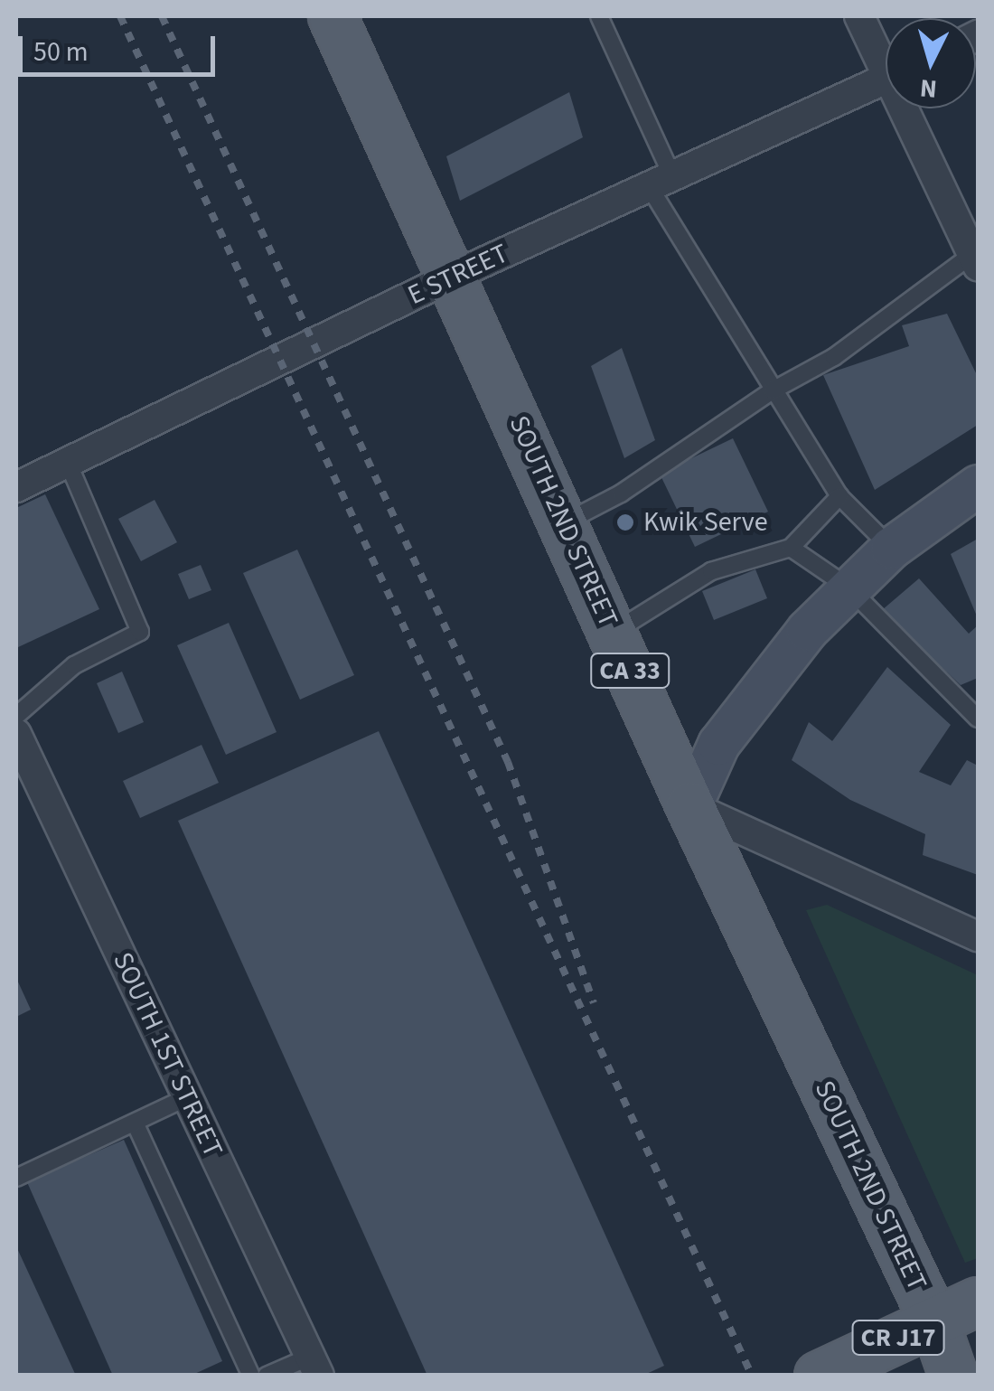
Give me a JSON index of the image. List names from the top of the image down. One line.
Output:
{"streets":{"main road":["SOUTH 2ND STREET","CA 33","CR J17"],"street":["E STREET","SOUTH 1ST STREET"]},"crossings":[["E STREET","SOUTH 2ND STREET"],["SOUTH 2ND STREET","CA 33"],["SOUTH 2ND STREET","CR J17"],["CA 33","CR J17"]],"places":["Kwik Serve"],"scale_bar":"50 m","north":"bottom"}
